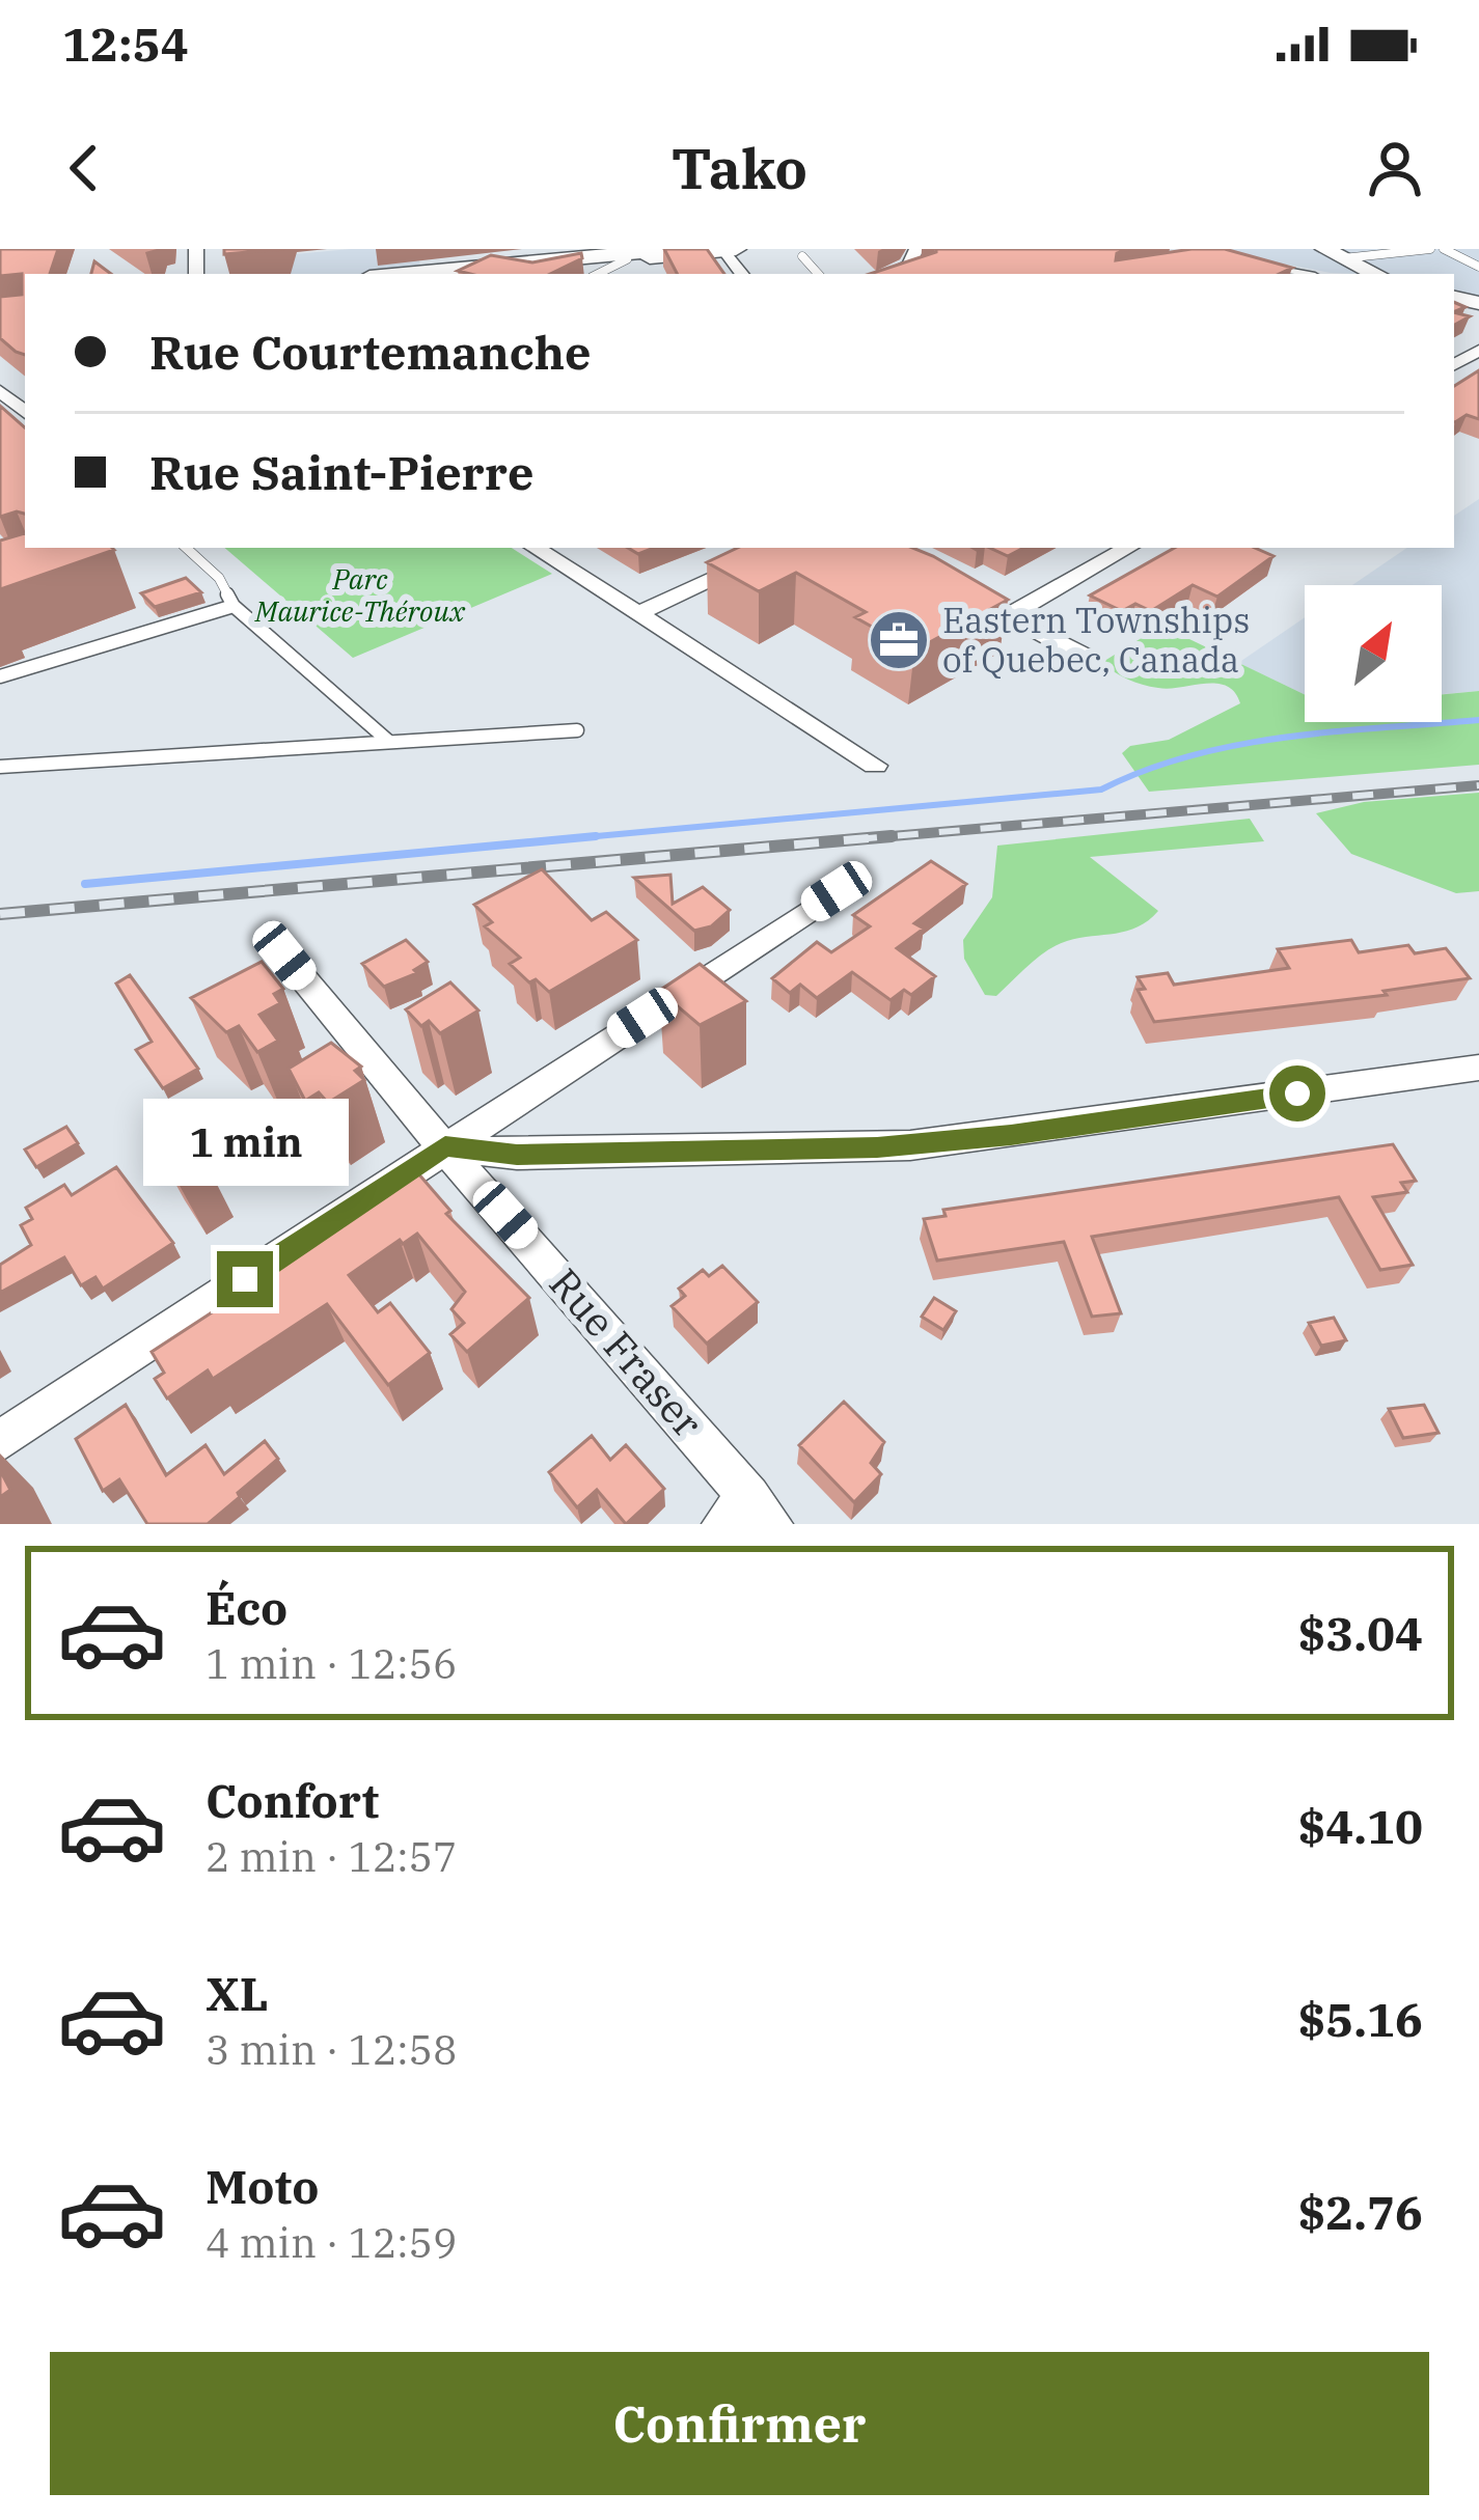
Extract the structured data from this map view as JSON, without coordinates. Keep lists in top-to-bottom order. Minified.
{"streets":{"street":["Rue Fraser"]},"parks":["Parc Maurice-Théroux"],"places":{"office":["Eastern Townships of Quebec, Canada"]},"north":"top right","page":{"status":"12:54","header":"Tako","banner":["Rue Courtemanche","Rue Saint-Pierre"],"bubble":"1 min","list":[{"name":"Éco","note":"1 min · 12:56","value":"$3.04"},{"name":"Confort","note":"2 min · 12:57","value":"$4.10"},{"name":"XL","note":"3 min · 12:58","value":"$5.16"},{"name":"Moto","note":"4 min · 12:59","value":"$2.76"}],"buttons":"Confirmer"}}
